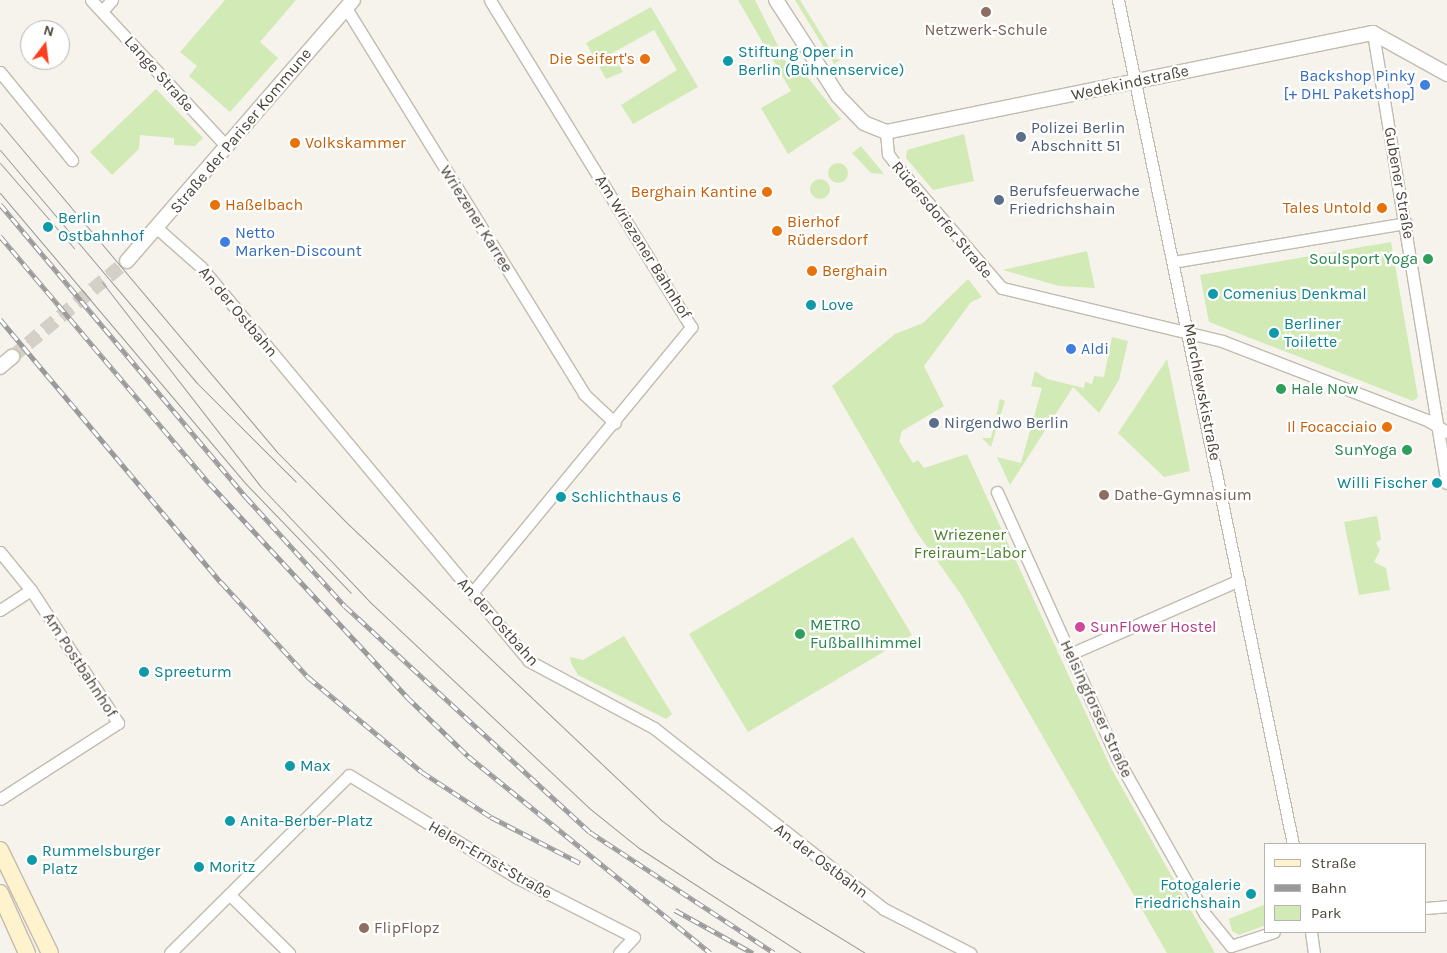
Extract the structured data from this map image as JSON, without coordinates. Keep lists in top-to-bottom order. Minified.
{"streets":{"street":["Lange Straße","Wedekindstraße","Straße der Pariser Kommune","Gubener Straße","Wriezener Karree","Rüdersdorfer Straße","Am Wriezener Bahnhof","An der Ostbahn","Marchlewskistraße","Am Postbahnhof","Helsingforser Straße","Helen-Ernst-Straße"]},"crossings":[["Lange Straße","Straße der Pariser Kommune"],["Wedekindstraße","Gubener Straße"],["Wedekindstraße","Rüdersdorfer Straße"],["Wedekindstraße","Marchlewskistraße"],["Straße der Pariser Kommune","Wriezener Karree"],["Straße der Pariser Kommune","An der Ostbahn"],["Gubener Straße","Rüdersdorfer Straße"],["Wriezener Karree","Am Wriezener Bahnhof"],["Rüdersdorfer Straße","Marchlewskistraße"],["Am Wriezener Bahnhof","An der Ostbahn"]],"parks":["Wriezener Freiraum-Labor"],"places":["Netzwerk-Schule","Die Seifert's","Stiftung Oper in Berlin (Bühnenservice)","Backshop Pinky [+ DHL Paketshop]","Polizei Berlin Abschnitt 51","Volkskammer","Berghain Kantine","Berufsfeuerwache Friedrichshain","Haßelbach","Tales Untold","Berlin Ostbahnhof","Bierhof Rüdersdorf","Netto Marken-Discount","Soulsport Yoga","Berghain","Comenius Denkmal","Love","Berliner Toilette","Aldi","Hale Now","Nirgendwo Berlin","Il Focacciaio","SunYoga","Willi Fischer","Dathe-Gymnasium","Schlichthaus 6","SunFlower Hostel","METRO Fußballhimmel","Spreeturm","Max","Anita-Berber-Platz","Rummelsburger Platz","Moritz","Fotogalerie Friedrichshain","FlipFlopz"],"legend":["Straße","Bahn","Park"],"north":"top"}
